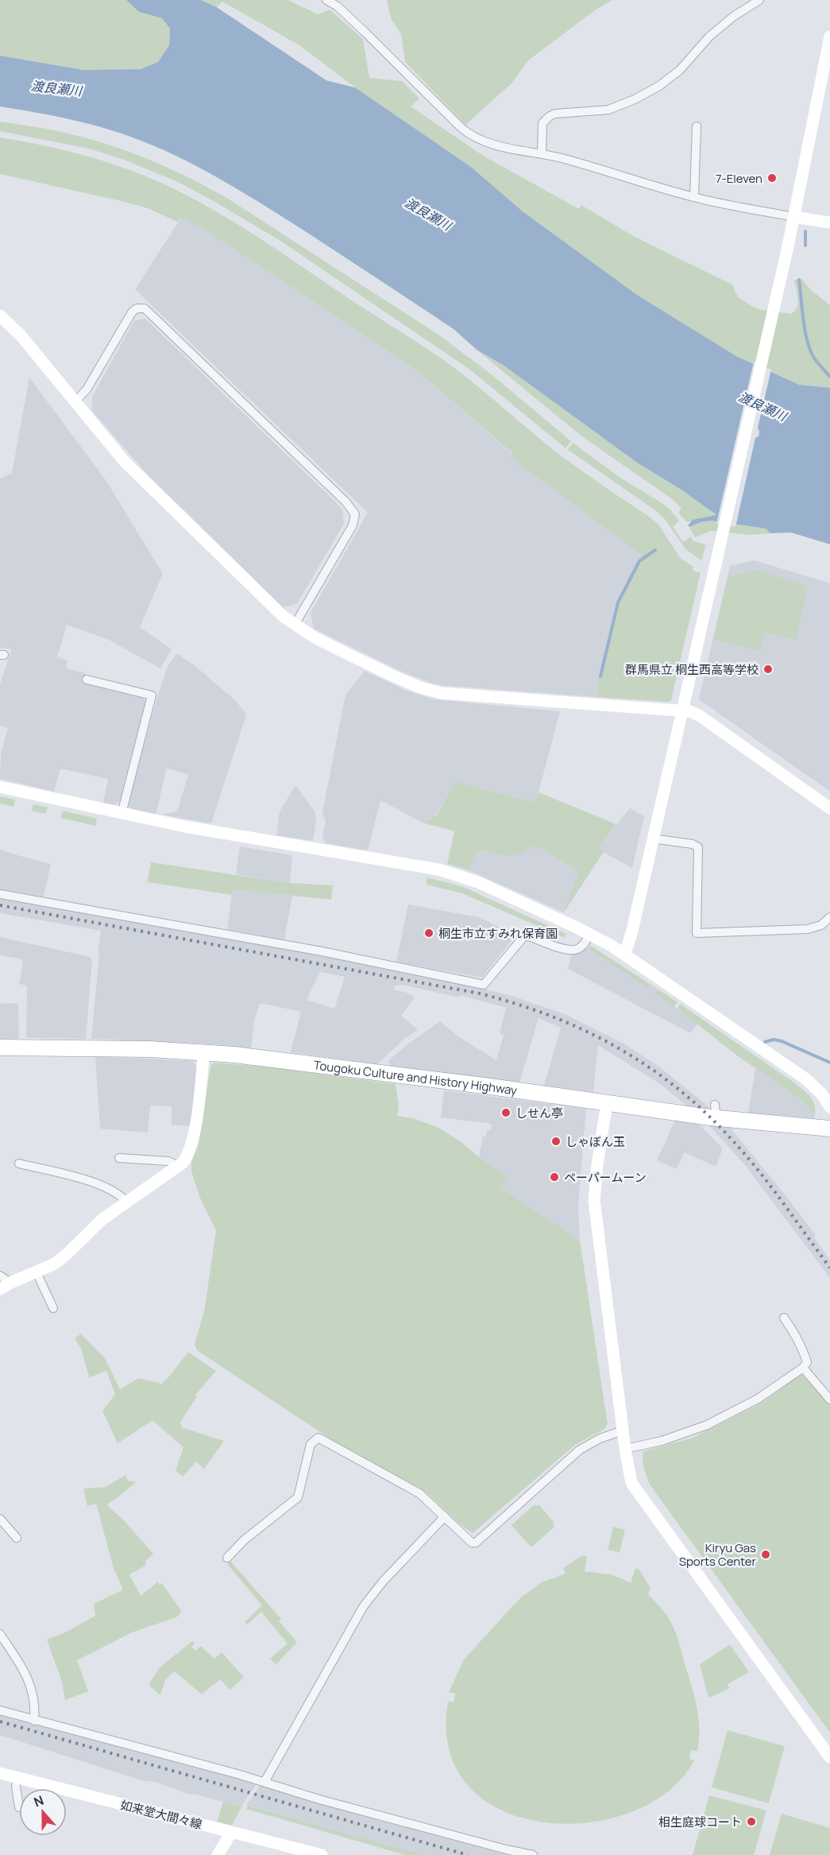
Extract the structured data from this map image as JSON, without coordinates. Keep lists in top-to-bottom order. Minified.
{"streets":{"highway":["Tougoku Culture and History Highway"],"street":["如来堂大間々線"]},"water":["渡良瀬川"],"places":["7-Eleven","群馬県立 桐生西高等学校","桐生市立すみれ保育園","しせん亭","しゃぼん玉","ペーパームーン","Kiryu Gas Sports Center","相生庭球コート"],"north":"top"}
